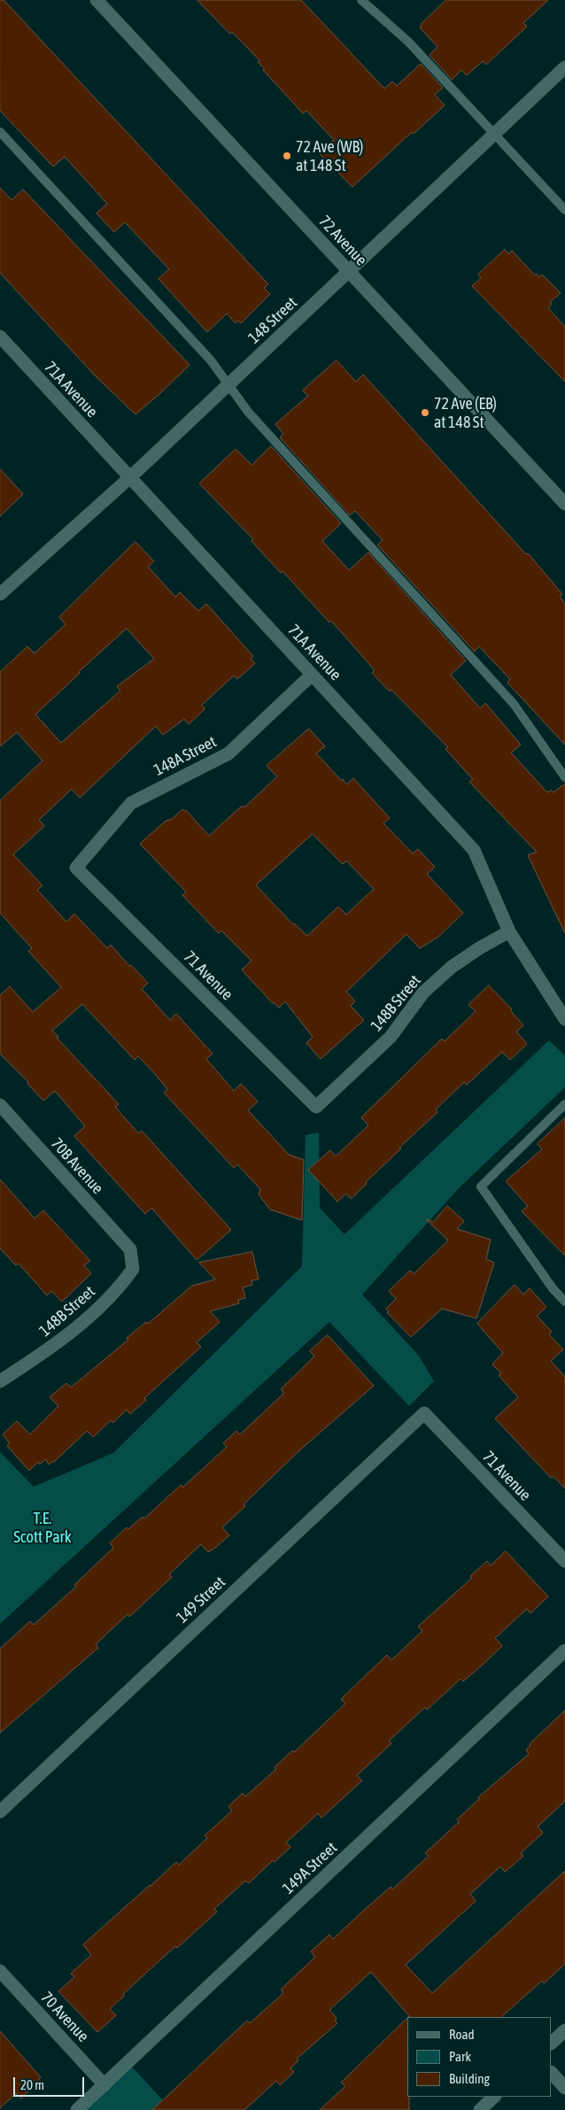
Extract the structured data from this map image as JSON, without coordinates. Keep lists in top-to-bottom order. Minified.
{"streets":{"street":["72 Avenue","148 Street","71A Avenue","148A Street","71 Avenue","148B Street","70B Avenue","149 Street","149A Street","70 Avenue"]},"crossings":[["72 Avenue","148 Street"],["148 Street","71A Avenue"],["71A Avenue","148A Street"],["71A Avenue","148B Street"],["148A Street","71 Avenue"],["71 Avenue","148B Street"],["71 Avenue","149 Street"],["148B Street","70B Avenue"],["149A Street","70 Avenue"]],"parks":["T.E. Scott Park"],"places":["72 Ave (WB) at 148 St","72 Ave (EB) at 148 St"],"legend":["Road","Park","Building"],"scale_bar":"20 m"}
